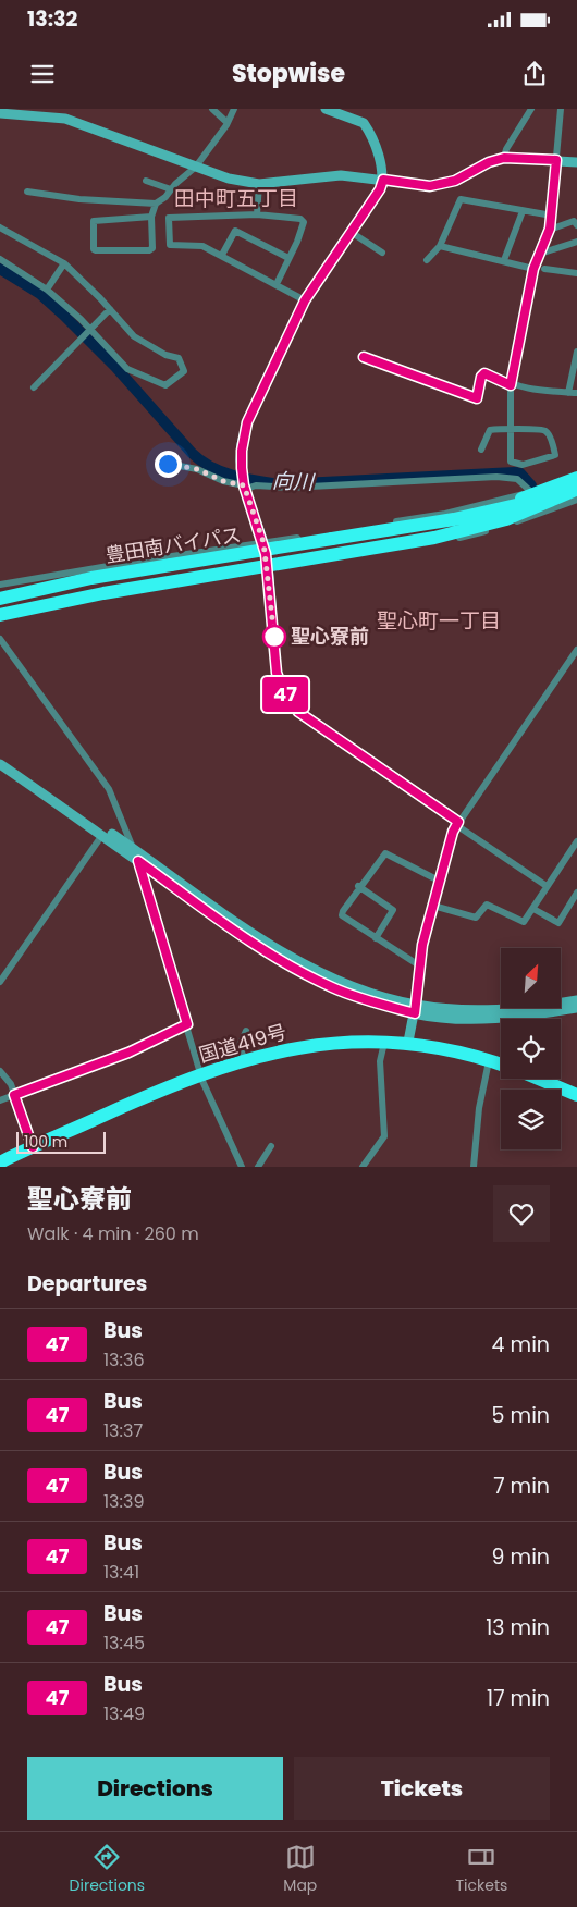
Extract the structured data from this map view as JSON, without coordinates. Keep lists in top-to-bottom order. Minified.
{"streets":{"highway":["豊田南バイパス","国道419号"]},"districts":["田中町五丁目","聖心町一丁目"],"water":["向川"],"places":["聖心寮前"],"lines":["bus line 47"],"scale_bar":"100 m","north":"top right","page":{"status":"13:32","header":"Stopwise","on_map":"47","scale":"100 m","heading":[["聖心寮前","Walk · 4 min · 260 m"],"Departures"],"list":[{"mark":"47","name":"Bus","note":"13:36","value":"4 min"},{"mark":"47","name":"Bus","note":"13:37","value":"5 min"},{"mark":"47","name":"Bus","note":"13:39","value":"7 min"},{"mark":"47","name":"Bus","note":"13:41","value":"9 min"},{"mark":"47","name":"Bus","note":"13:45","value":"13 min"},{"mark":"47","name":"Bus","note":"13:49","value":"17 min"}],"buttons":["Directions","Tickets"],"tabs":["Directions","Map","Tickets"]}}
